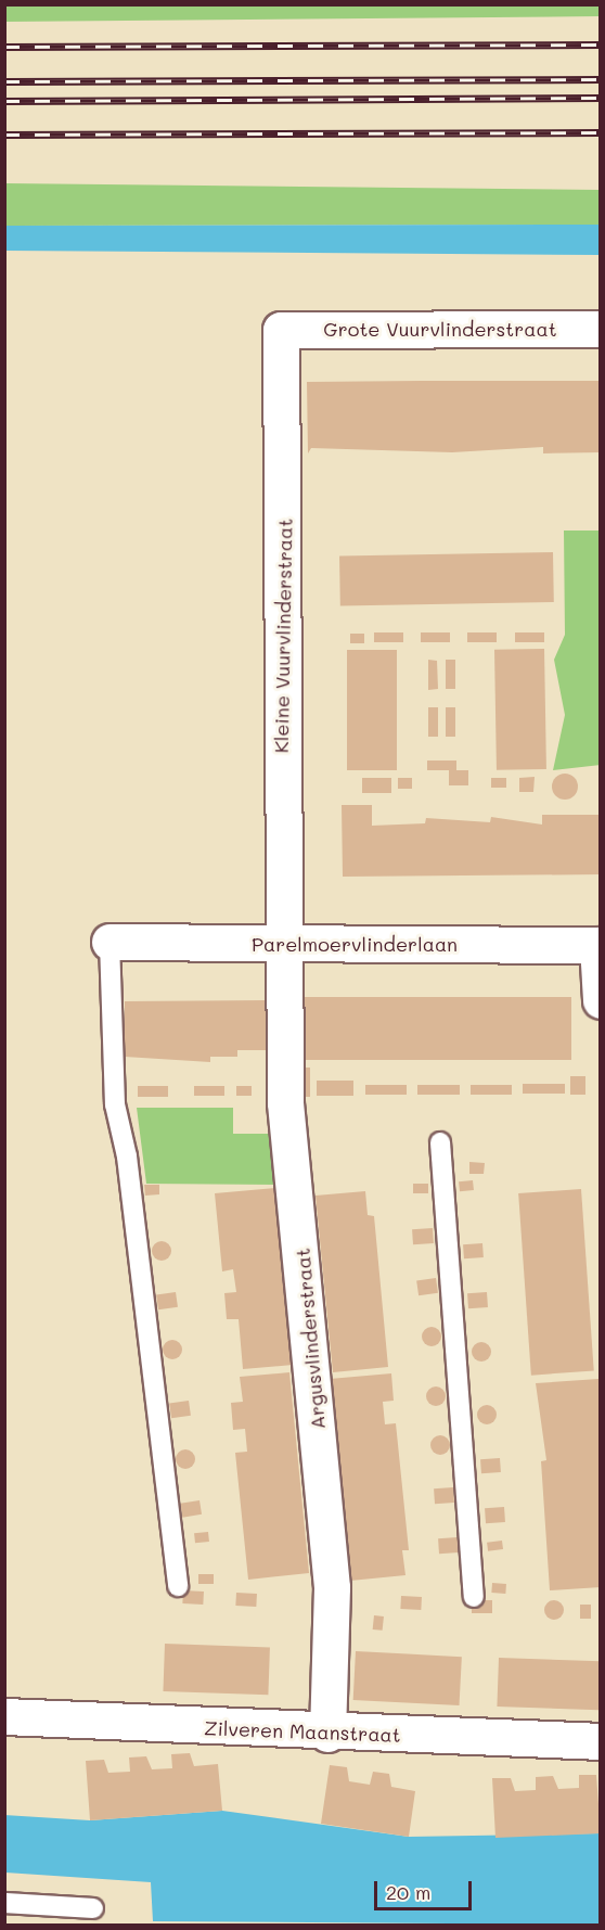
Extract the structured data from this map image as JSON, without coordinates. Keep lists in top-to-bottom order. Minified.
{"streets":{"street":["Grote Vuurvlinderstraat","Kleine Vuurvlinderstraat","Parelmoervlinderlaan","Argusvlinderstraat","Zilveren Maanstraat"]},"crossings":[["Grote Vuurvlinderstraat","Kleine Vuurvlinderstraat"],["Kleine Vuurvlinderstraat","Parelmoervlinderlaan"],["Kleine Vuurvlinderstraat","Argusvlinderstraat"],["Parelmoervlinderlaan","Argusvlinderstraat"],["Argusvlinderstraat","Zilveren Maanstraat"]],"scale_bar":"20 m"}
